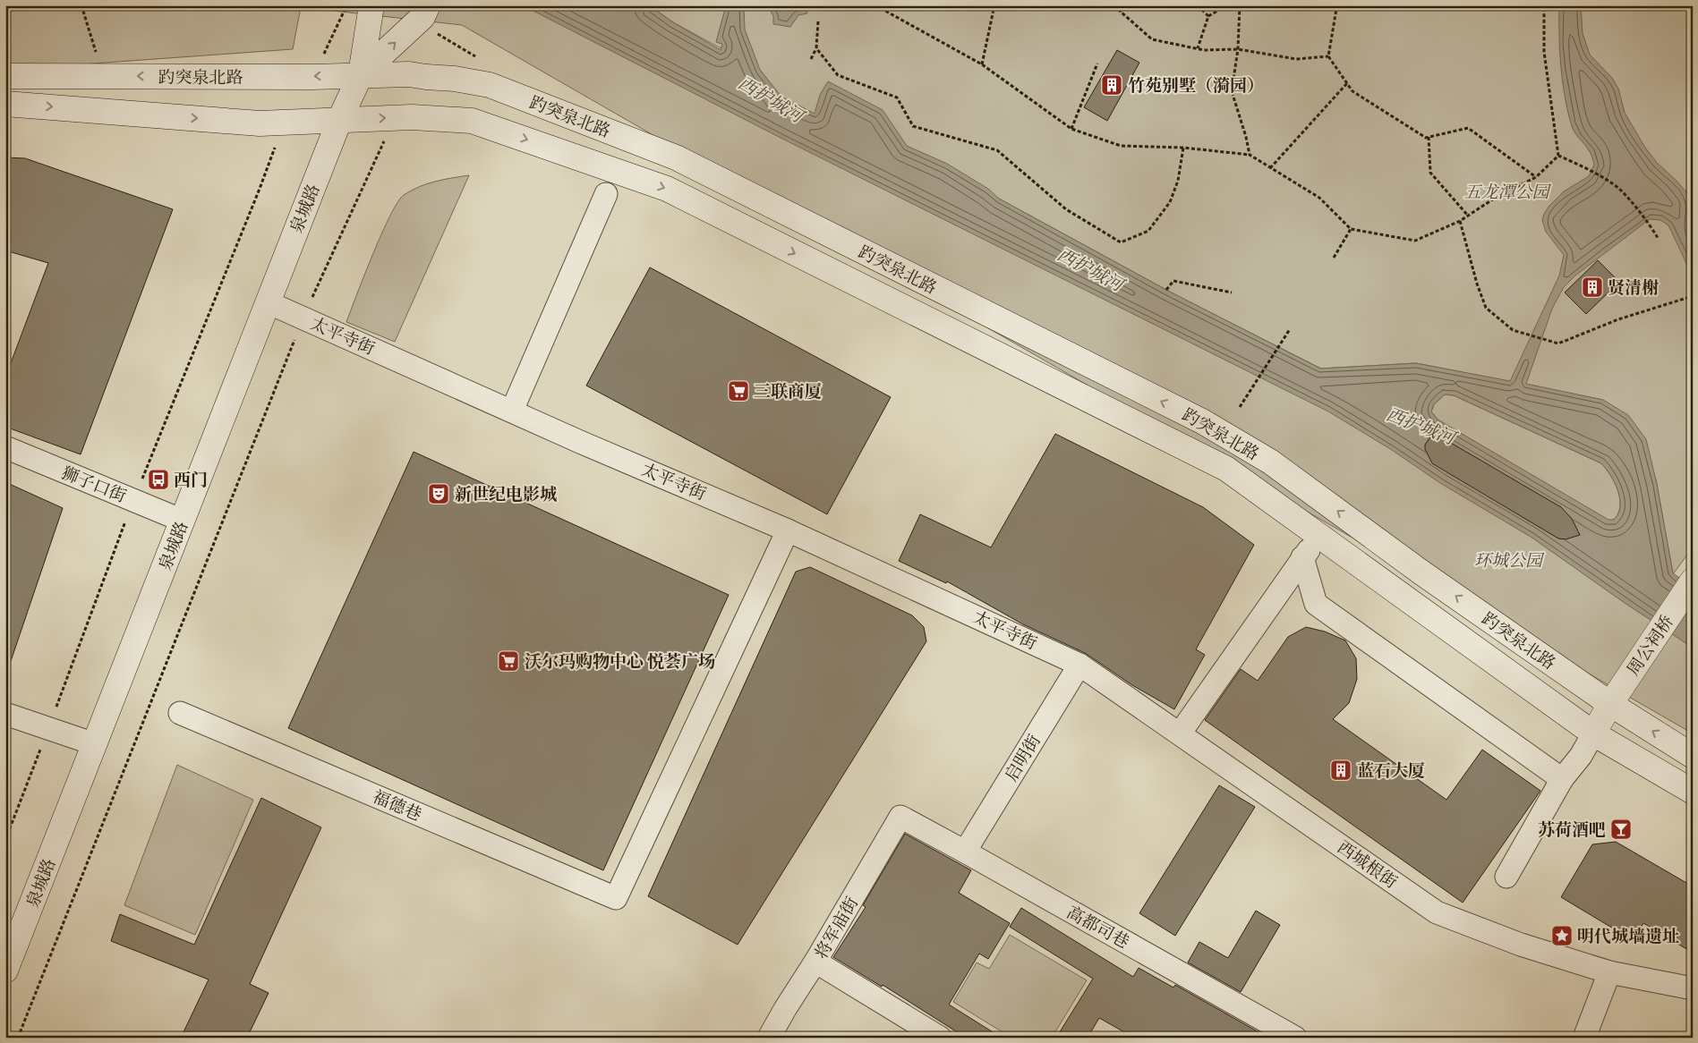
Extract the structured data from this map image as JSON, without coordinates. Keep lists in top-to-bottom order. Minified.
{"streets":{"main road":["趵突泉北路","泉城路","周公祠桥"],"street":["太平寺街","狮子口街","启明街","福德巷","西城根街","高都司巷","将军庙街"]},"crossings":[["趵突泉北路","泉城路"],["趵突泉北路","周公祠桥"],["泉城路","太平寺街"],["泉城路","狮子口街"],["太平寺街","启明街"],["太平寺街","福德巷"],["太平寺街","西城根街"],["启明街","西城根街"],["启明街","高都司巷"],["高都司巷","将军庙街"]],"water":["西护城河"],"parks":["五龙潭公园","环城公园"],"places":{"building":["竹苑别墅（漪园）","贤清榭","蓝石大厦"],"supermarket":["三联商厦","沃尔玛购物中心 悦荟广场"],"bus stop":["西门"],"theatre":["新世纪电影城"],"bar":["苏荷酒吧"],"place":["明代城墙遗址"]}}
